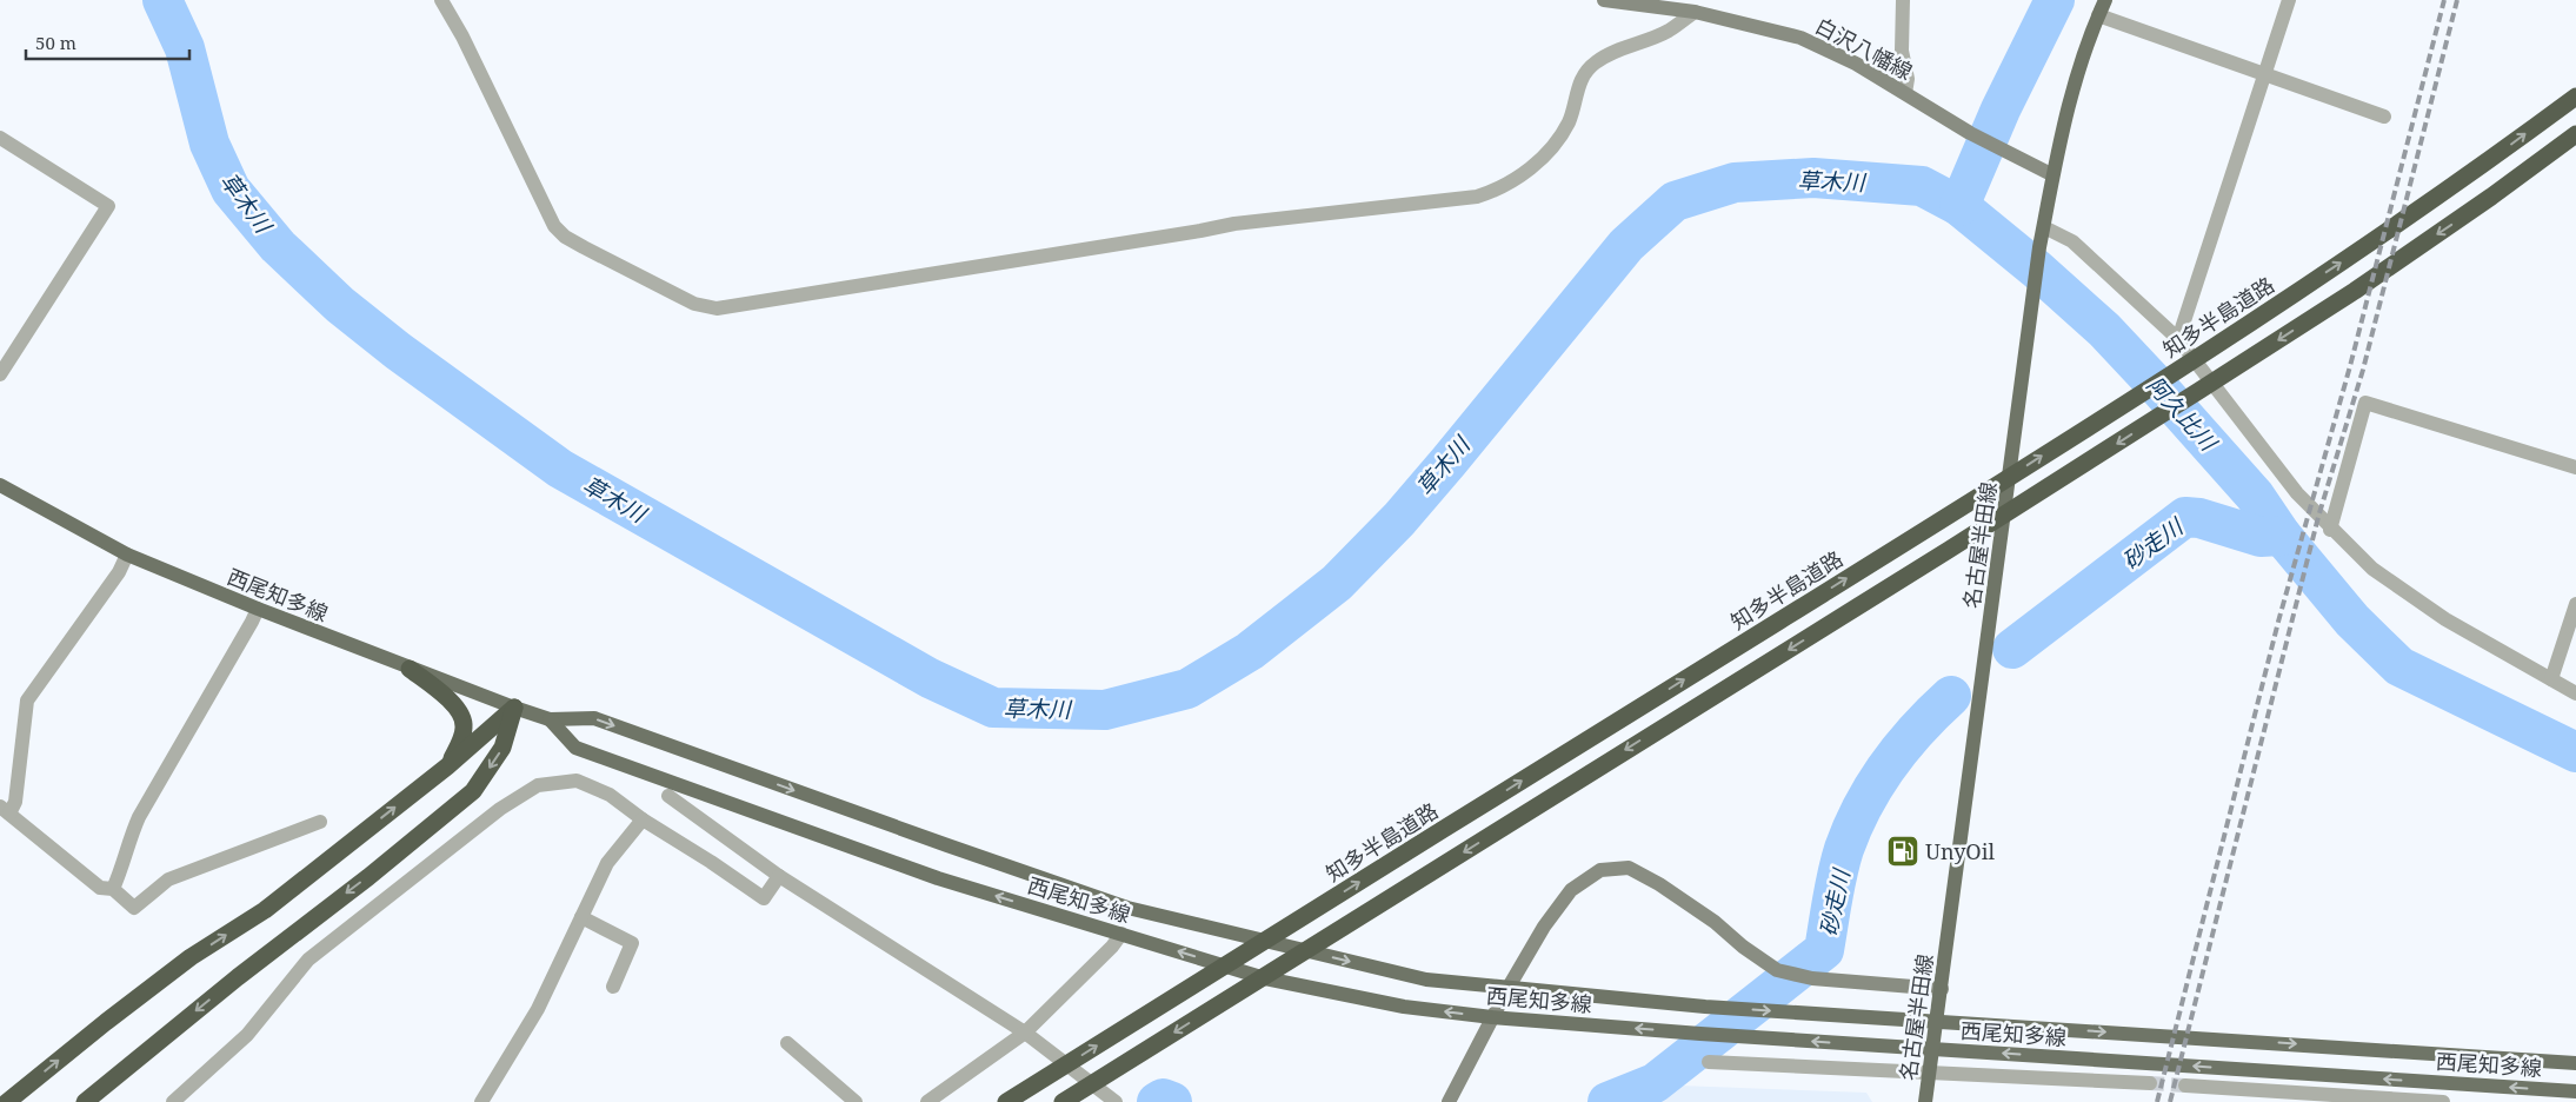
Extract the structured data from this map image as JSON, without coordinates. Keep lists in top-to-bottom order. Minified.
{"streets":{"highway":["知多半島道路"],"main road":["名古屋半田線","西尾知多線"],"street":["白沢八幡線"]},"crossings":[["白沢八幡線","名古屋半田線"]],"water":["草木川","阿久比川","砂走川"],"places":{"fuel station":["UnyOil"]},"scale_bar":"50 m"}
